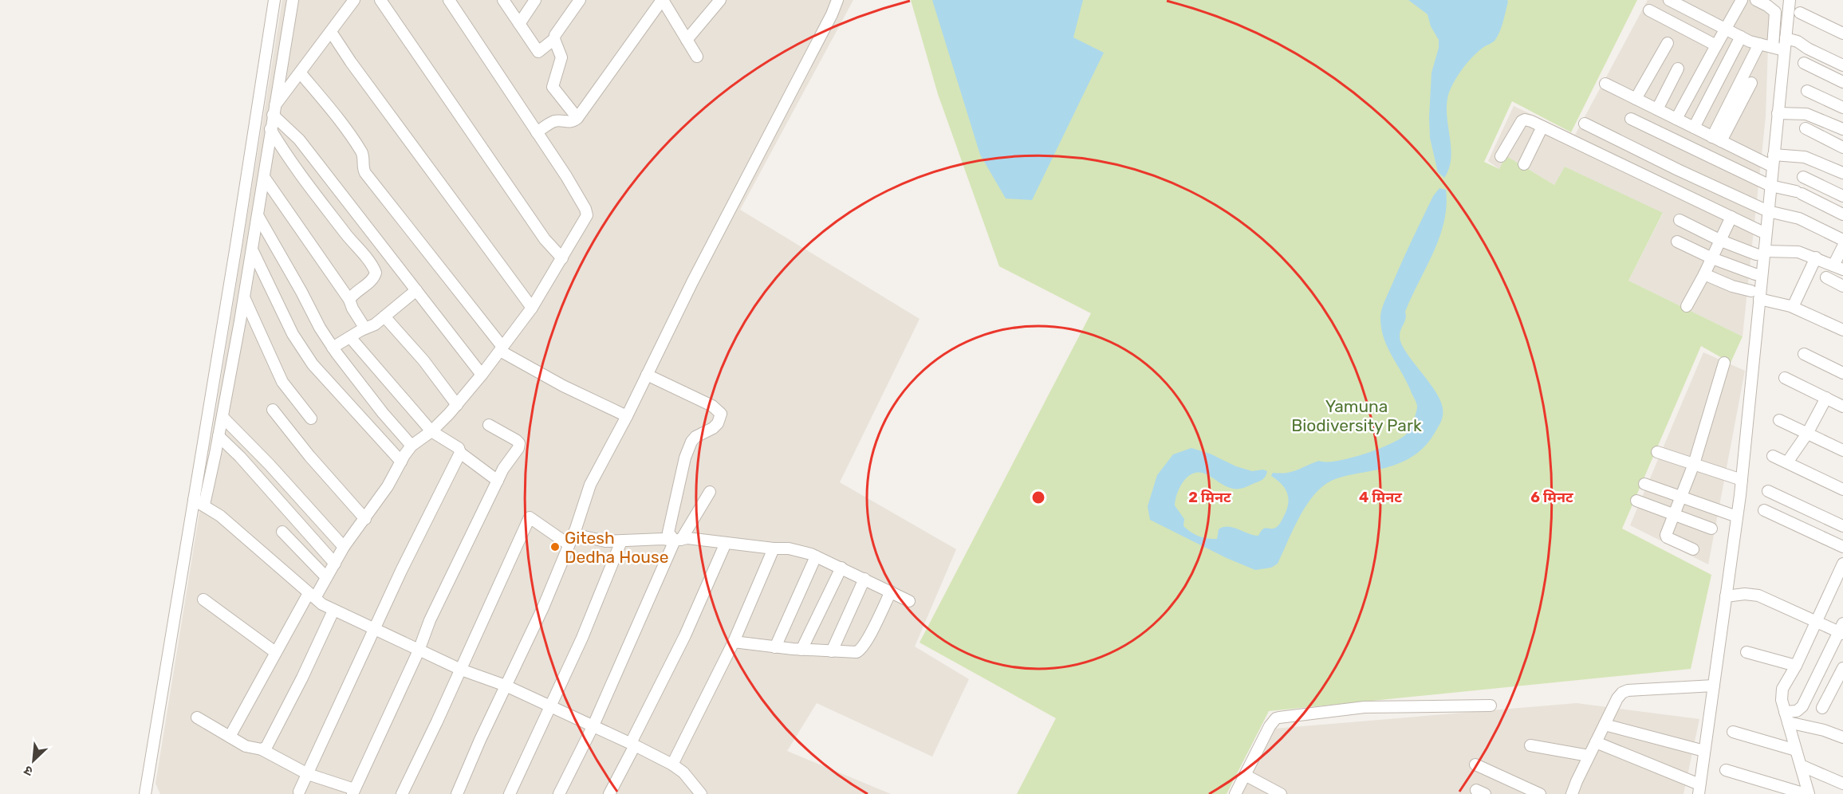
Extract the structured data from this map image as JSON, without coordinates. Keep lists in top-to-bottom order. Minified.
{"parks":["Yamuna Biodiversity Park"],"places":["Gitesh Dedha House"],"north":"bottom left","rings":["2 मिनट","4 मिनट","6 मिनट"]}
